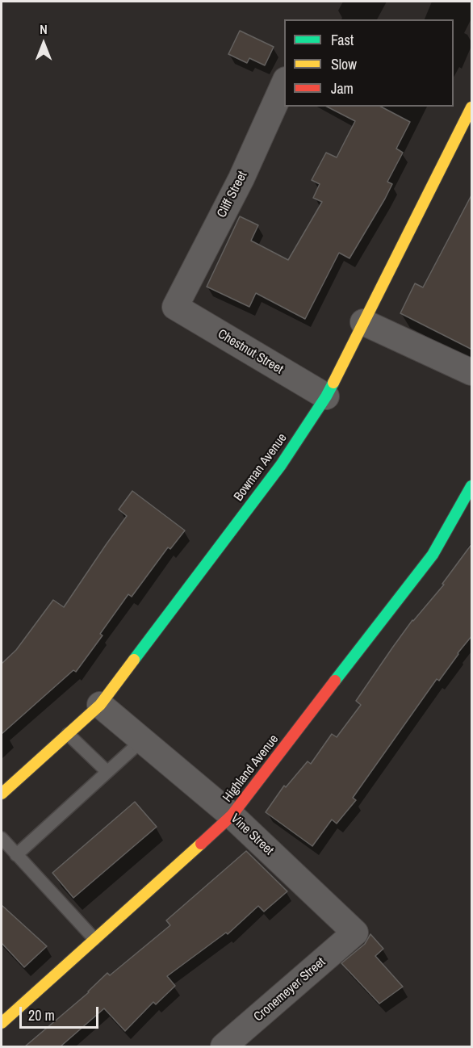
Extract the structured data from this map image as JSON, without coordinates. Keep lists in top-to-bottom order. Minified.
{"streets":{"main road":["Bowman Avenue","Highland Avenue"],"street":["Cliff Street","Chestnut Street","Vine Street","Cronemeyer Street"]},"crossings":[["Cliff Street","Chestnut Street"],["Chestnut Street","Bowman Avenue"],["Bowman Avenue","Vine Street"],["Highland Avenue","Vine Street"],["Vine Street","Cronemeyer Street"]],"legend":["Fast","Slow","Jam"],"scale_bar":"20 m","north":"top"}
